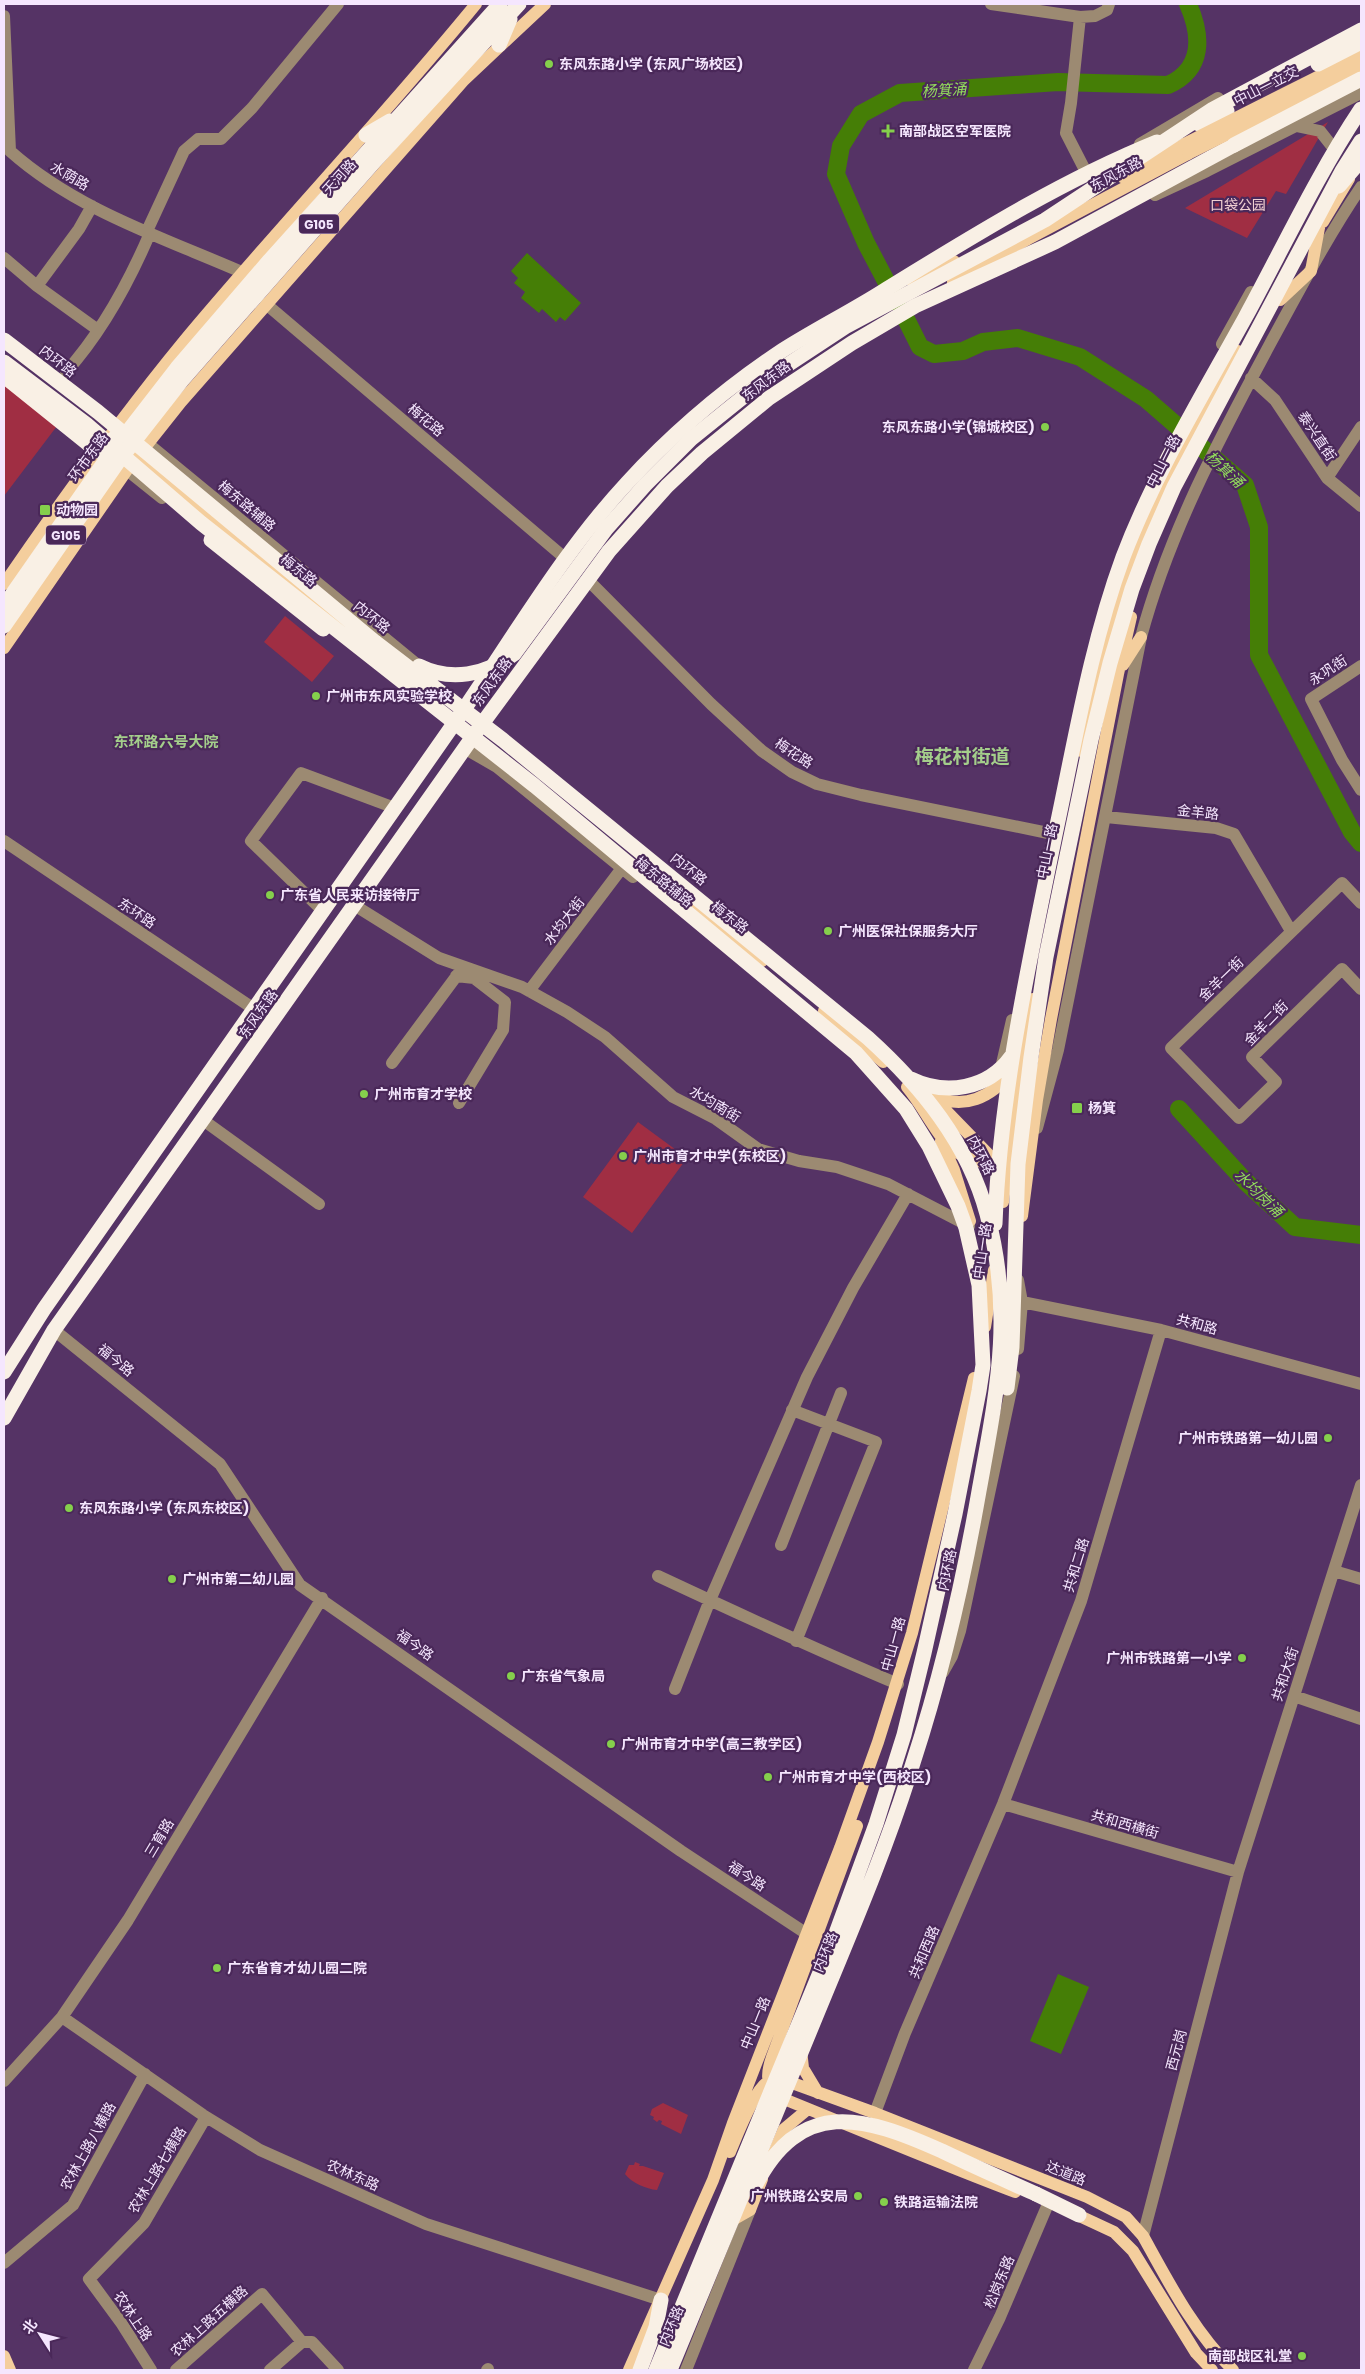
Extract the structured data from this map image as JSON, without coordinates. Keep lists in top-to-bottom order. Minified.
{"streets":{"highway":["东风东路","天河路","G105","内环路","环市东路"],"main road":["中山一立交","中山一路","梅东路","达道路"],"street":["水荫路","梅花路","泰兴直街","梅东路辅路","永巩街","金羊路","东环路","水均大街","金羊一街","金羊二街","水均南街","共和路","福今路","共和二路","共和大街","共和西横街","三育路","共和西路","西元岗","农林上路八横路","农林上路七横路","农林东路","松岗东路","农林上路","农林上路五横路"]},"crossings":[["中山一立交","东风东路"],["东风东路","梅花路"],["东风东路","梅东路辅路"],["东风东路","梅东路"],["东风东路","东环路"],["东风东路","水均南街"],["东风东路","福今路"],["天河路","环市东路"],["天河路","梅东路辅路"],["天河路","梅东路"],["环市东路","梅东路辅路"],["环市东路","梅东路"],["中山一路","梅东路"],["中山一路","福今路"],["中山一路","达道路"],["中山一路","农林东路"],["梅东路辅路","梅东路"],["梅东路辅路","水均大街"],["金羊路","金羊一街"],["水均大街","水均南街"],["金羊一街","金羊二街"],["共和路","共和二路"],["福今路","三育路"],["共和二路","共和西横街"],["共和二路","共和西路"],["共和大街","共和西横街"],["共和大街","西元岗"],["共和西横街","共和西路"],["共和西横街","西元岗"],["三育路","农林东路"],["共和西路","达道路"],["西元岗","达道路"],["农林上路八横路","农林东路"],["农林上路七横路","农林东路"],["农林上路七横路","农林上路"]],"districts":["东环路六号大院","梅花村街道"],"water":["杨箕涌","水均岗涌"],"parks":["口袋公园"],"places":{"other":["东风东路小学 (东风广场校区)","东风东路小学(锦城校区)","广州市东风实验学校","广东省人民来访接待厅","广州医保社保服务大厅","广州市育才学校","广州市育才中学(东校区)","广州市铁路第一幼儿园","东风东路小学 (东风东校区)","广州市第二幼儿园","广州市铁路第一小学","广东省气象局","广州市育才中学(高三教学区)","广州市育才中学(西校区)","广东省育才幼儿园二院","广州铁路公安局","铁路运输法院","南部战区礼堂"],"health":["南部战区空军医院"],"transit":["动物园","杨箕"]},"north":"top left"}
